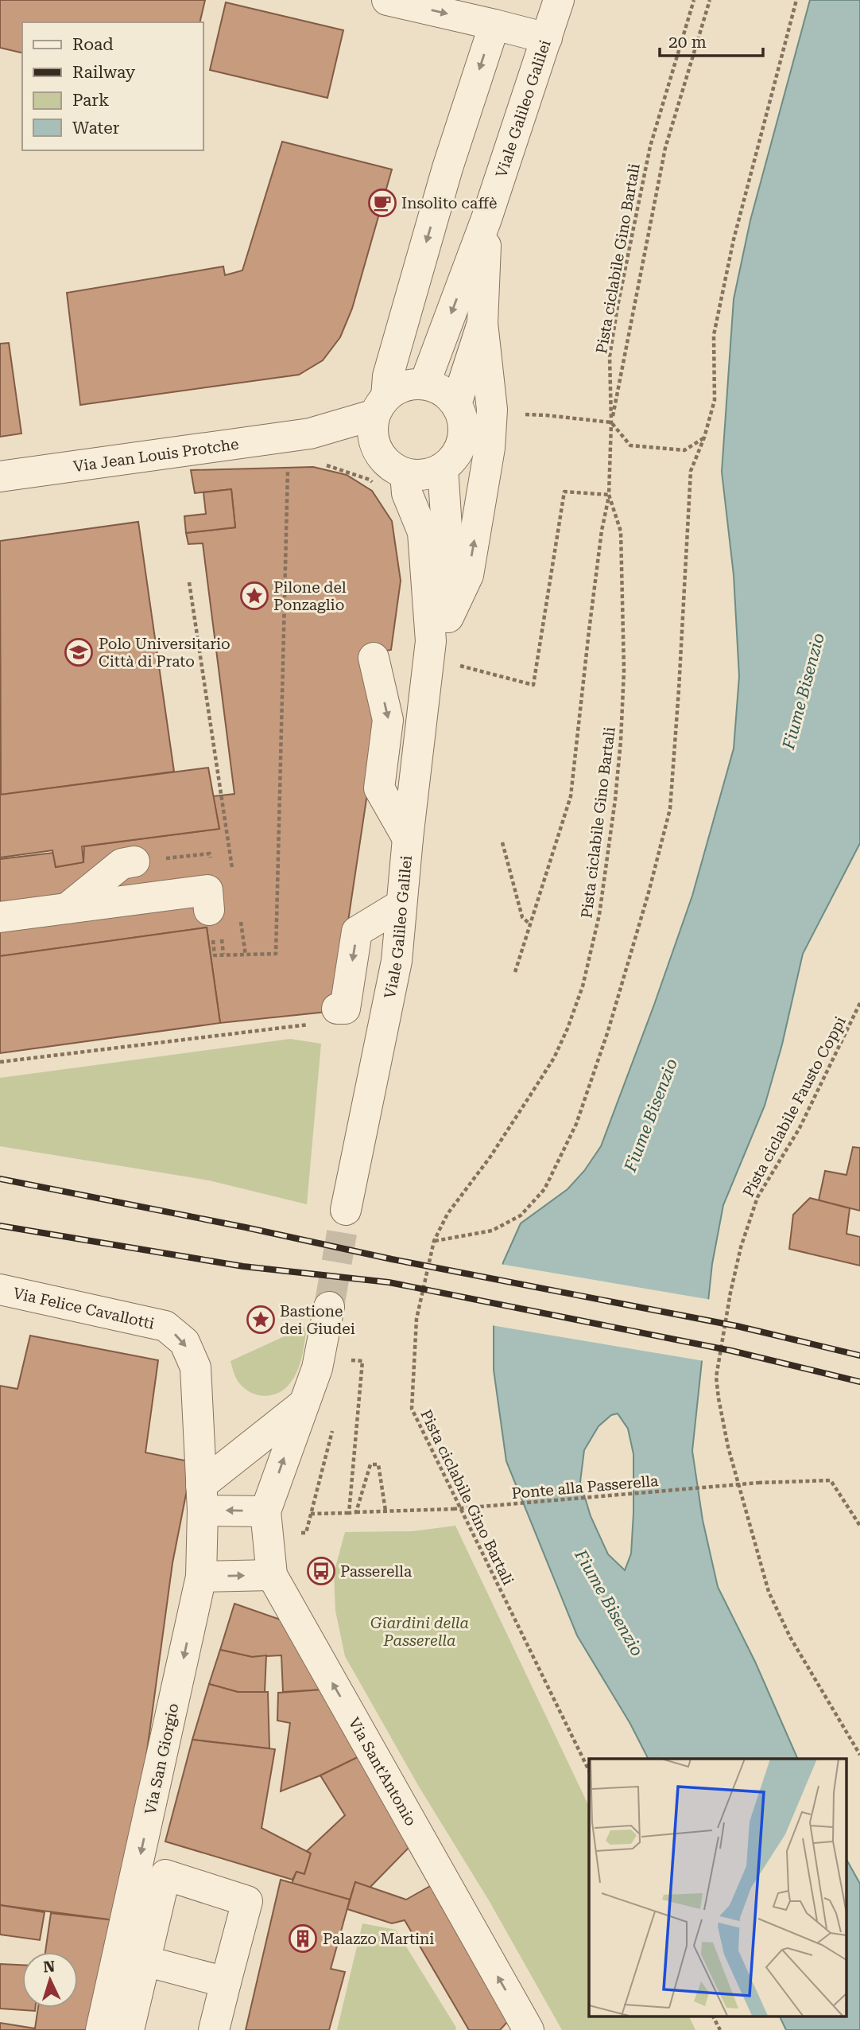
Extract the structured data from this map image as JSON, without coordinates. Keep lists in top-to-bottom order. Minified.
{"streets":{"street":["Viale Galileo Galilei","Via Jean Louis Protche","Via Felice Cavallotti","Via San Giorgio","Via Sant'Antonio"],"path":["Pista ciclabile Gino Bartali","Pista ciclabile Fausto Coppi","Ponte alla Passerella"]},"crossings":[["Via Felice Cavallotti","Via San Giorgio"]],"one_way":["Via Felice Cavallotti","Via San Giorgio","Via Sant'Antonio"],"water":["Fiume Bisenzio"],"parks":["Giardini della Passerella"],"places":{"cafe":["Insolito caffè"],"place":["Pilone del Ponzaglio","Bastione dei Giudei"],"school or university":["Polo Universitario Città di Prato"],"bus stop":["Passerella"],"building":["Palazzo Martini"]},"legend":["Road","Railway","Park","Water"],"scale_bar":"20 m","north":"top"}
